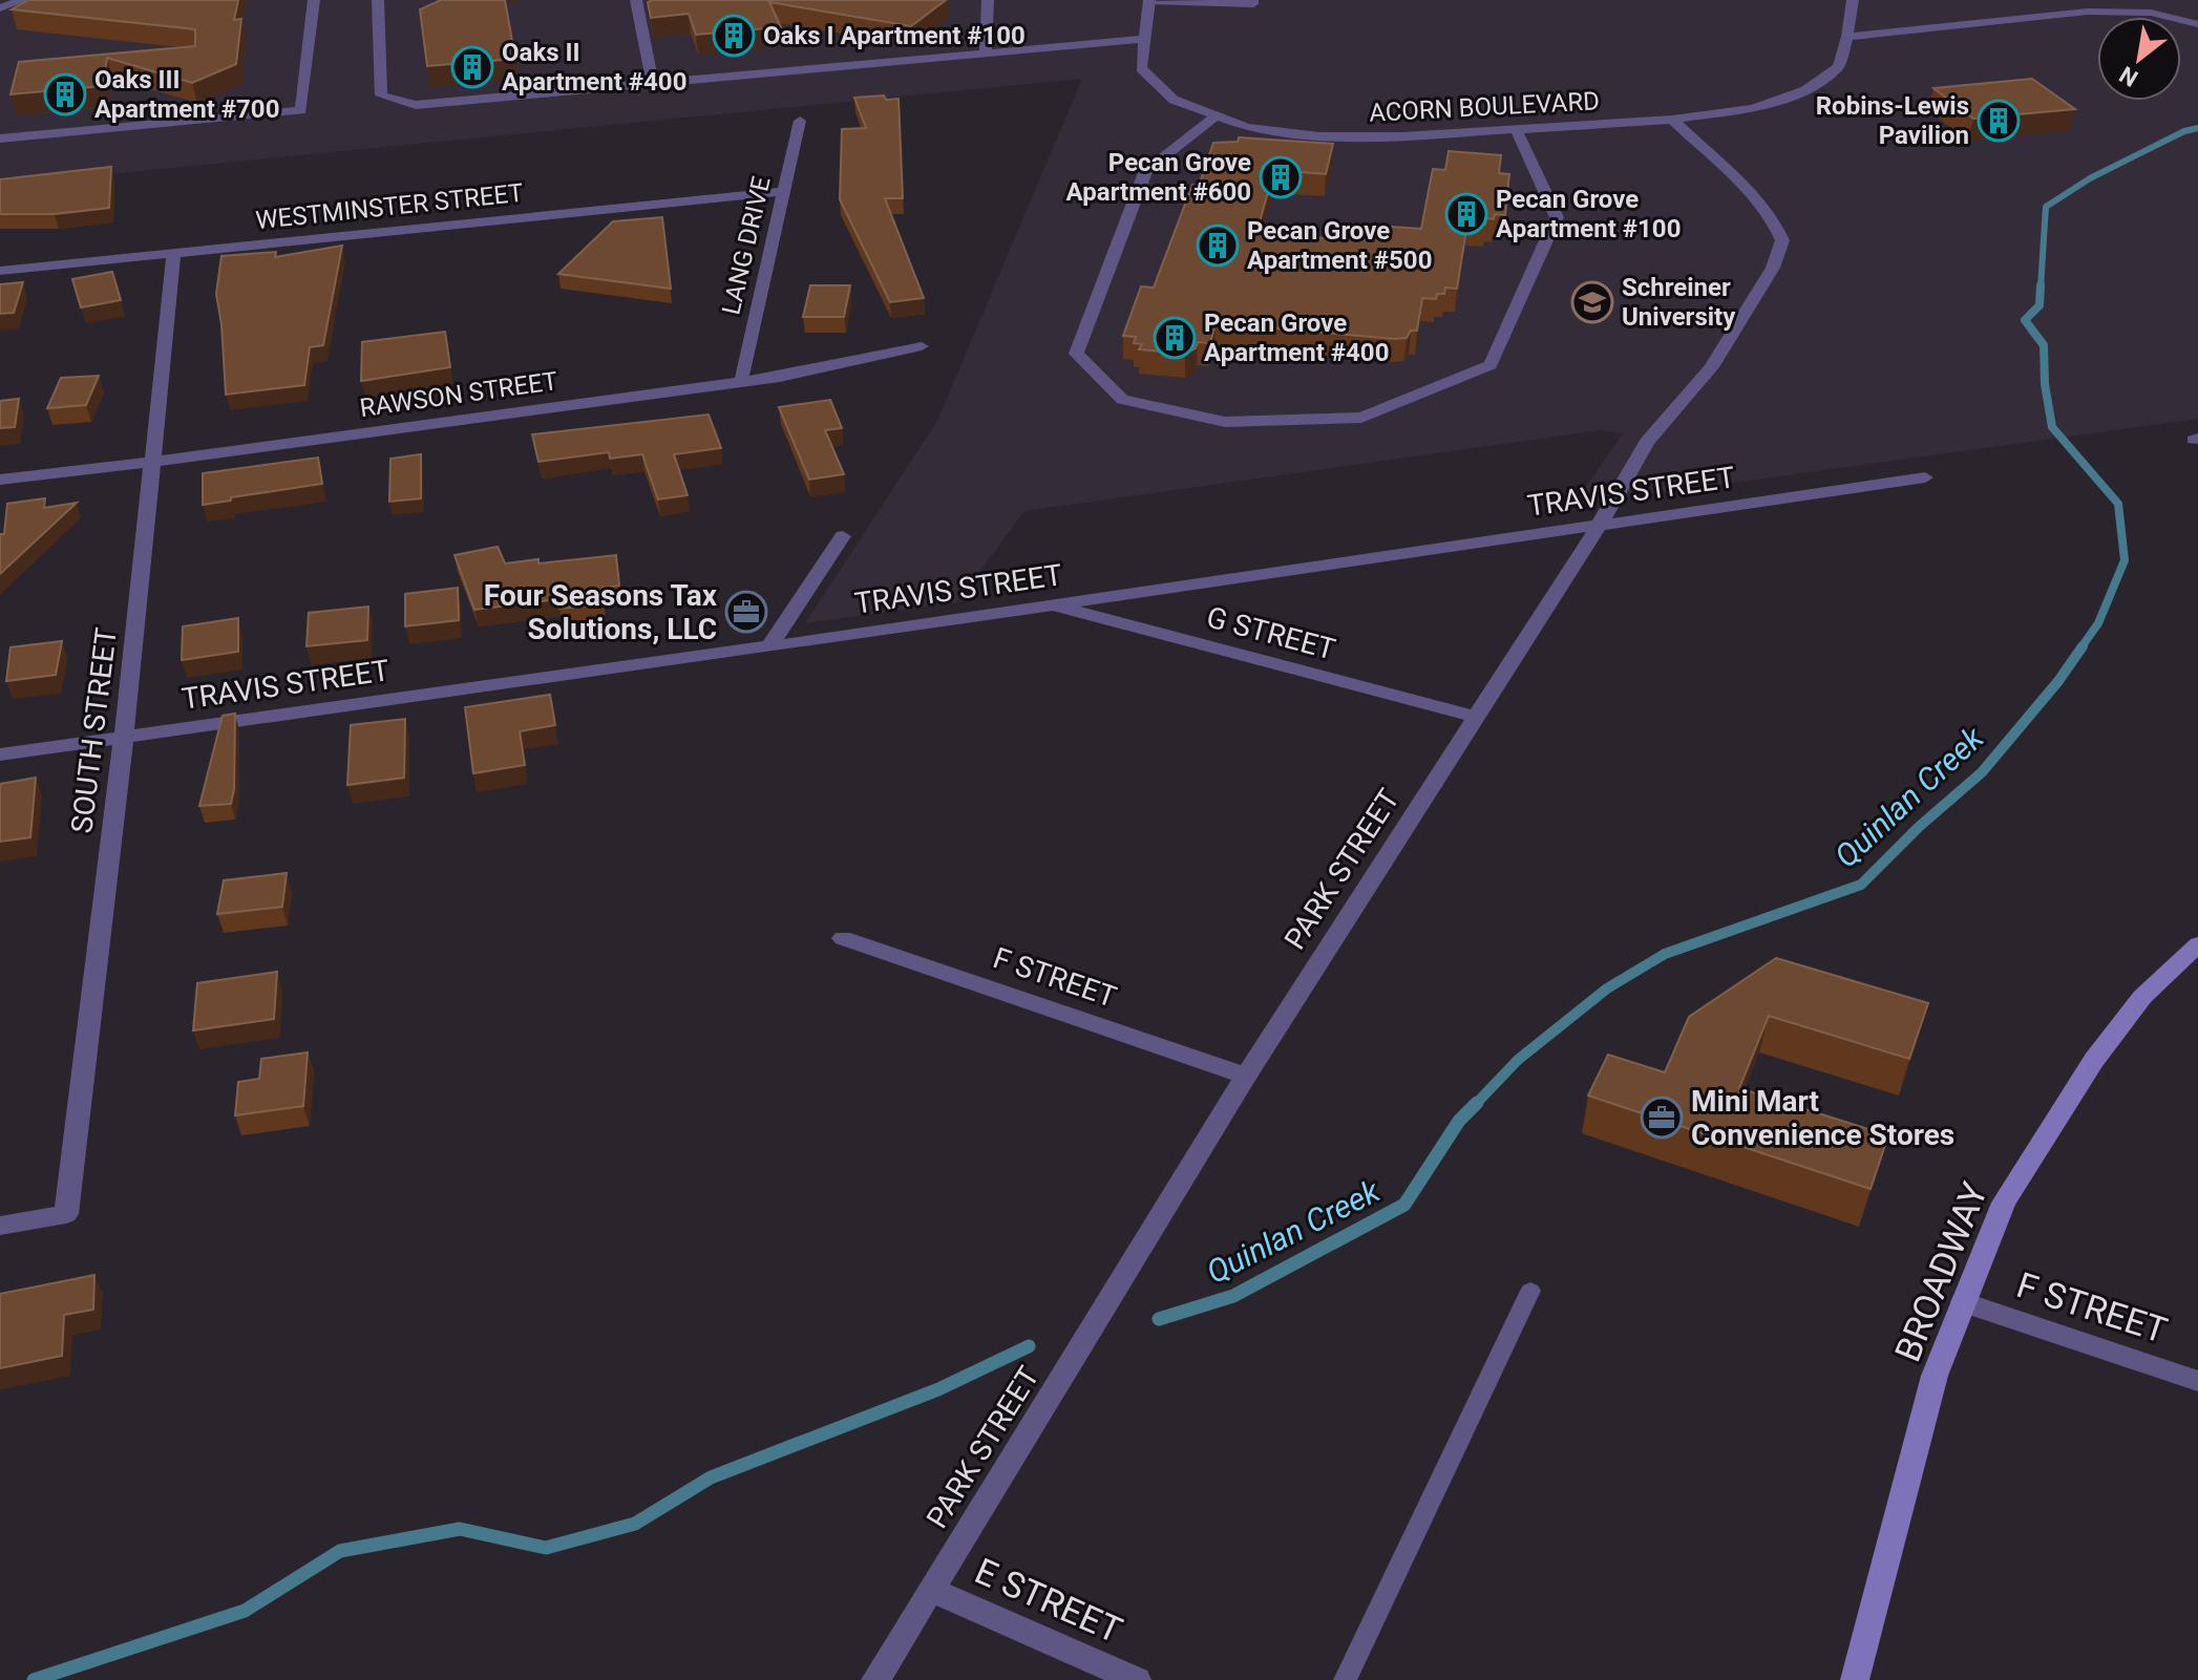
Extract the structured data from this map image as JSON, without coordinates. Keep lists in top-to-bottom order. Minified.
{"streets":{"main road":["BROADWAY"],"street":["ACORN BOULEVARD","WESTMINSTER STREET","LANG DRIVE","RAWSON STREET","TRAVIS STREET","G STREET","SOUTH STREET","PARK STREET","F STREET","E STREET"]},"crossings":[["ACORN BOULEVARD","PARK STREET"],["WESTMINSTER STREET","LANG DRIVE"],["WESTMINSTER STREET","SOUTH STREET"],["LANG DRIVE","RAWSON STREET"],["RAWSON STREET","SOUTH STREET"],["TRAVIS STREET","G STREET"],["TRAVIS STREET","SOUTH STREET"],["TRAVIS STREET","PARK STREET"],["G STREET","PARK STREET"],["PARK STREET","F STREET"],["PARK STREET","E STREET"],["F STREET","BROADWAY"]],"water":["Quinlan Creek"],"places":{"building":["Oaks I Apartment #100","Oaks II Apartment #400","Oaks III Apartment #700","Robins-Lewis Pavilion","Pecan Grove Apartment #600","Pecan Grove Apartment #100","Pecan Grove Apartment #500","Pecan Grove Apartment #400"],"school or university":["Schreiner University"],"office":["Four Seasons Tax Solutions, LLC","Mini Mart Convenience Stores"]},"north":"bottom left"}
